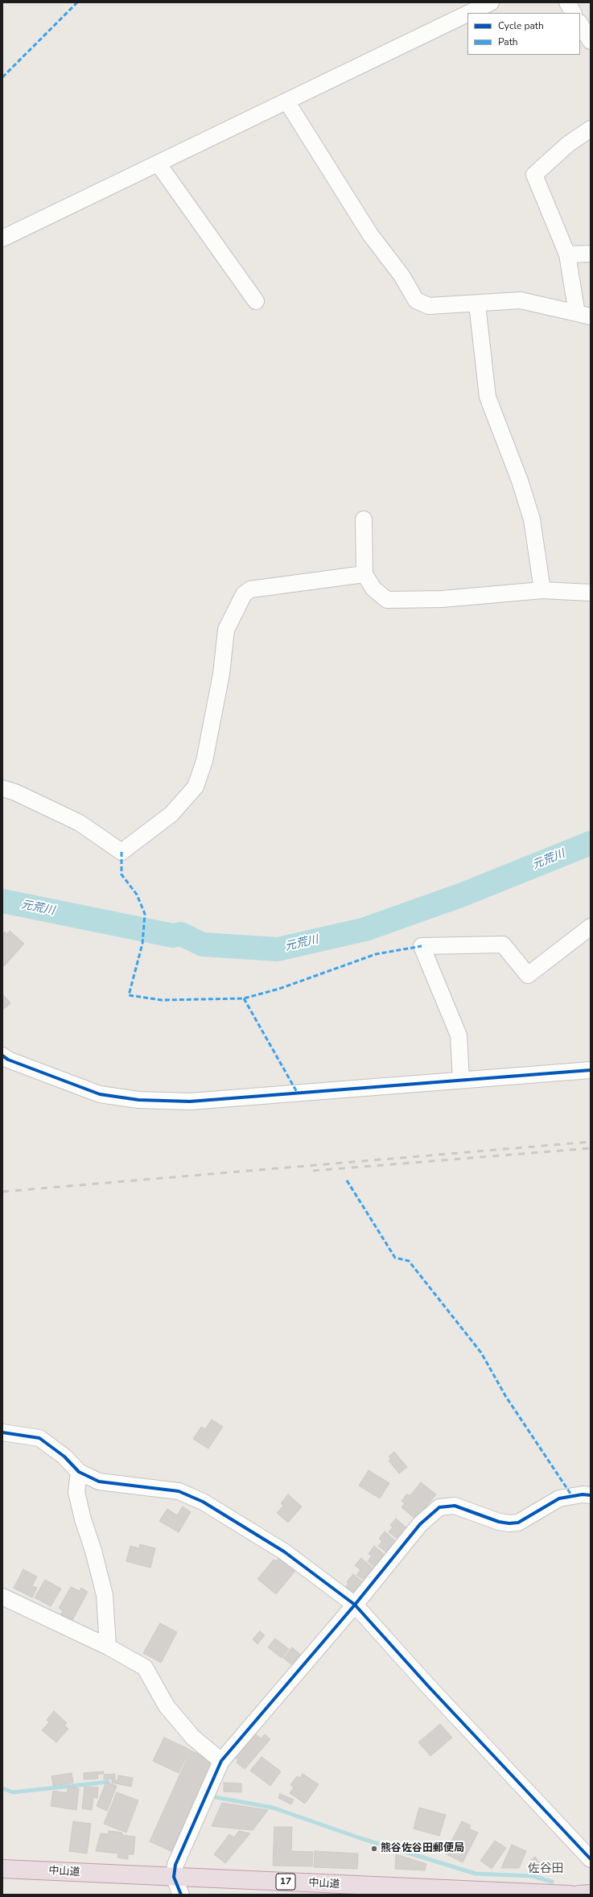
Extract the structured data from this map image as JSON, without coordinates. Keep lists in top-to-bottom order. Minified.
{"streets":{"highway":["中山道","17"]},"districts":["佐谷田"],"water":["元荒川"],"places":["熊谷佐谷田郵便局"],"legend":["Cycle path","Path"]}
